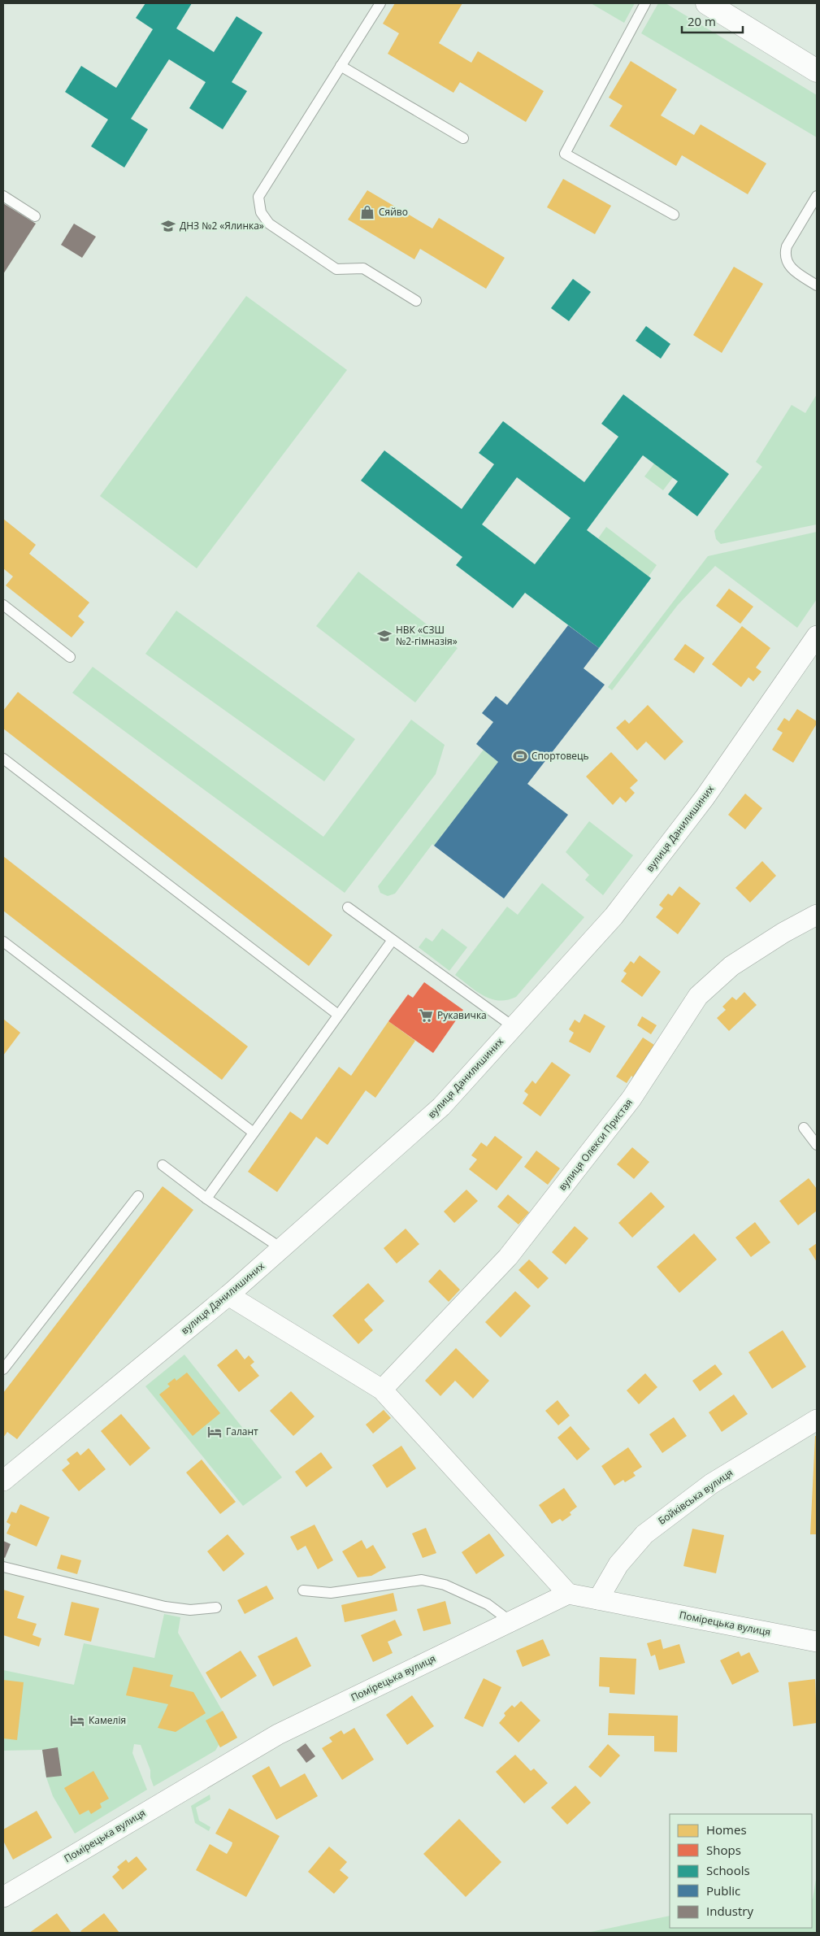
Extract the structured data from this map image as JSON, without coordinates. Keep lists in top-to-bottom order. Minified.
{"streets":{"street":["вулиця Данилишиних","вулиця Олекси Пристая","Бойківська вулиця","Помірецька вулиця"]},"crossings":[["Бойківська вулиця","Помірецька вулиця"]],"places":{"shop":["Сяйво"],"school or university":["ДНЗ №2 «Ялинка»","НВК «СЗШ №2-гімназія»"],"sports":["Спортовець"],"supermarket":["Рукавичка"],"hotel":["Галант","Камелія"]},"legend":["Homes","Shops","Schools","Public","Industry"],"scale_bar":"20 m"}
